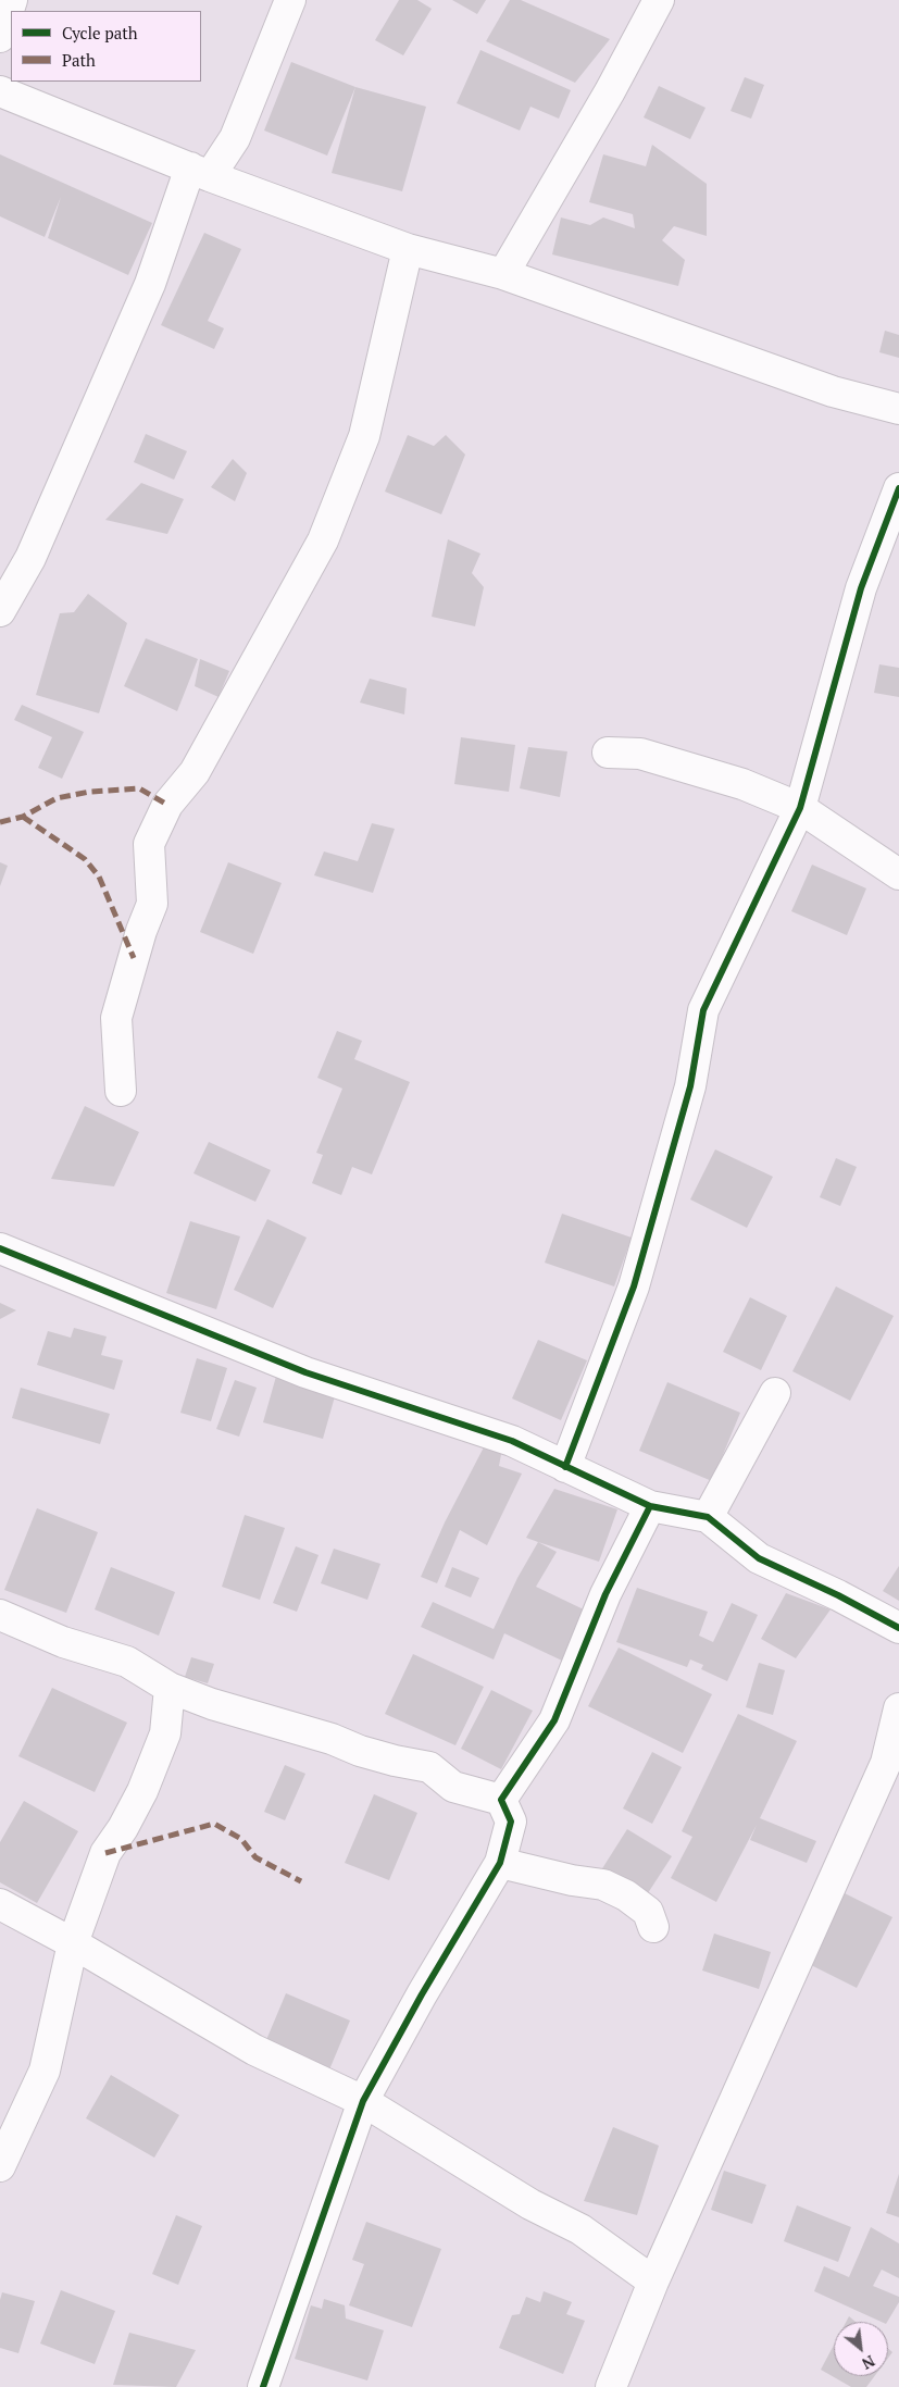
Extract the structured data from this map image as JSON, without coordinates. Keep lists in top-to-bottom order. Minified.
{"legend":["Cycle path","Path"],"north":"bottom right"}
